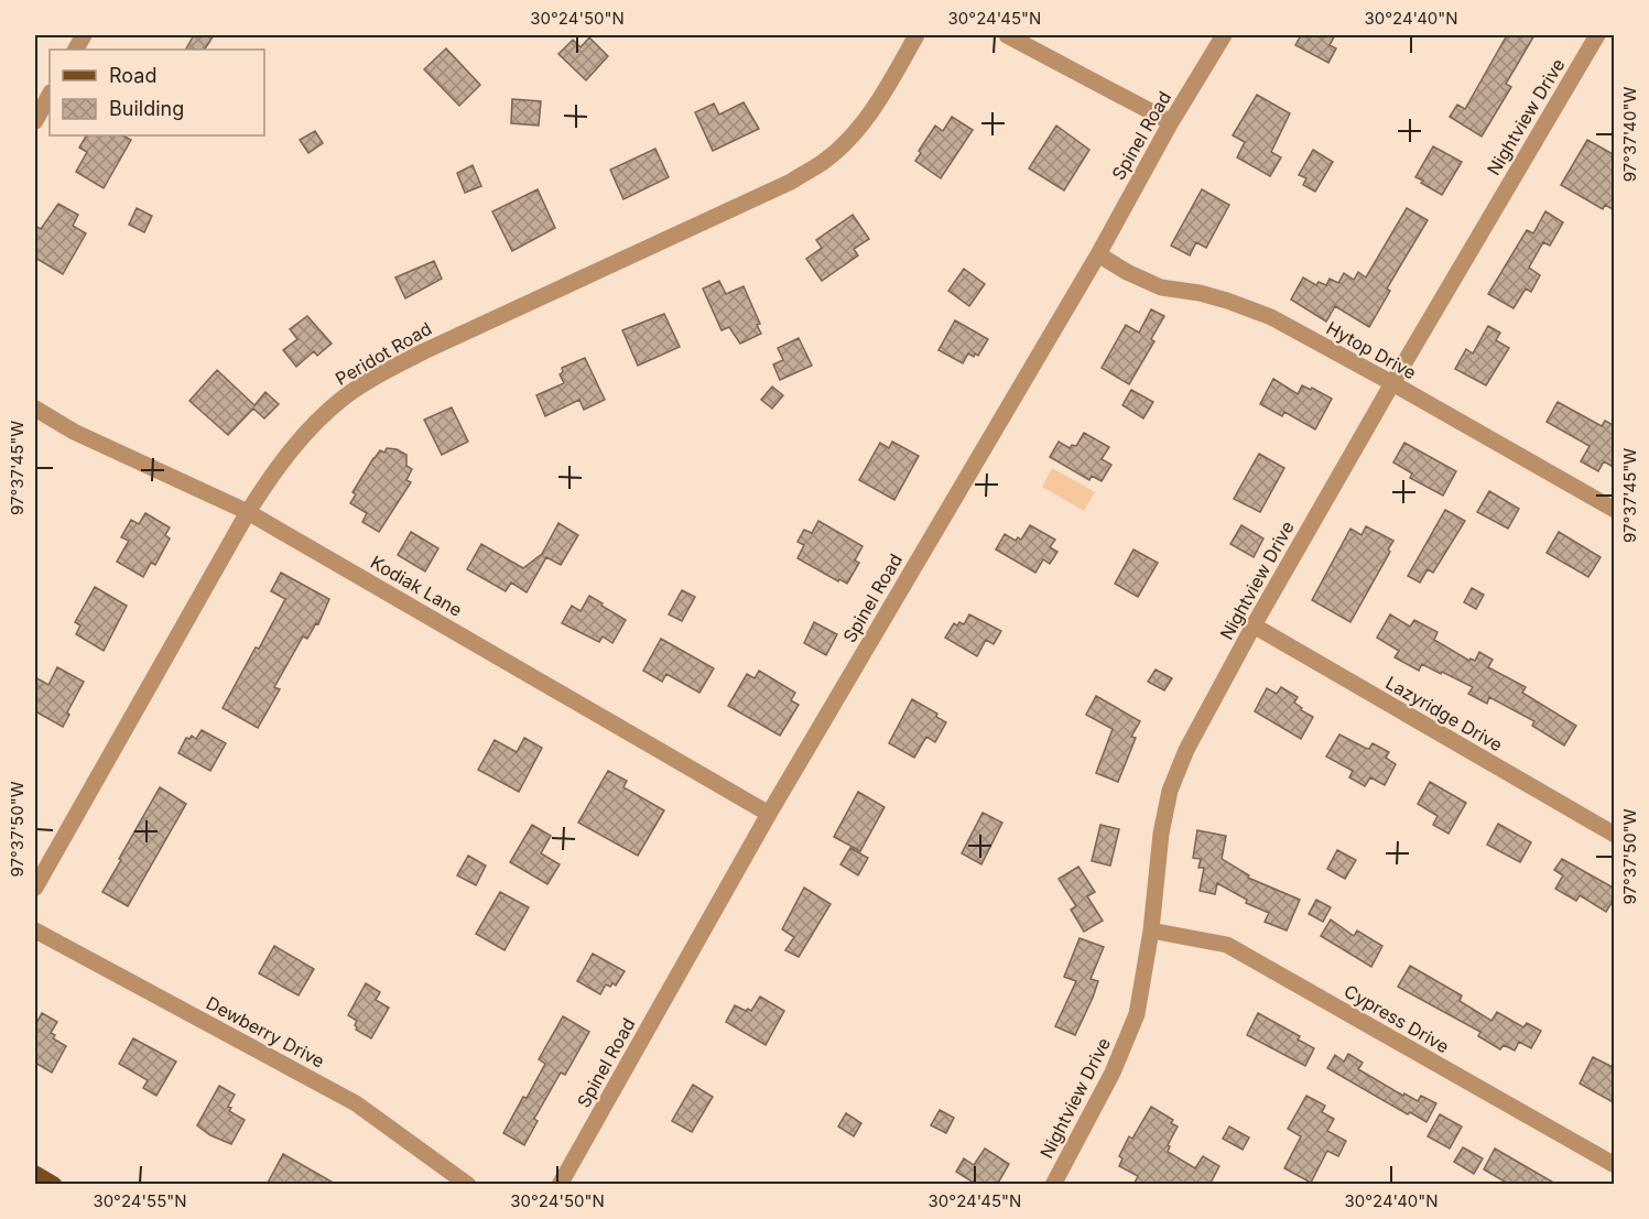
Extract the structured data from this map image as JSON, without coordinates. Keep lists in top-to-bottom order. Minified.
{"streets":{"street":["Nightview Drive","Spinel Road","Hytop Drive","Peridot Road","Kodiak Lane","Lazyridge Drive","Cypress Drive","Dewberry Drive"]},"crossings":[["Nightview Drive","Hytop Drive"],["Nightview Drive","Lazyridge Drive"],["Nightview Drive","Cypress Drive"],["Spinel Road","Hytop Drive"],["Spinel Road","Kodiak Lane"],["Peridot Road","Kodiak Lane"]],"legend":["Road","Building"],"coordinates":["30°24'50\"N","30°24'45\"N","30°24'40\"N","97°37'40\"W","97°37'45\"W","97°37'50\"W","30°24'55\"N"]}
